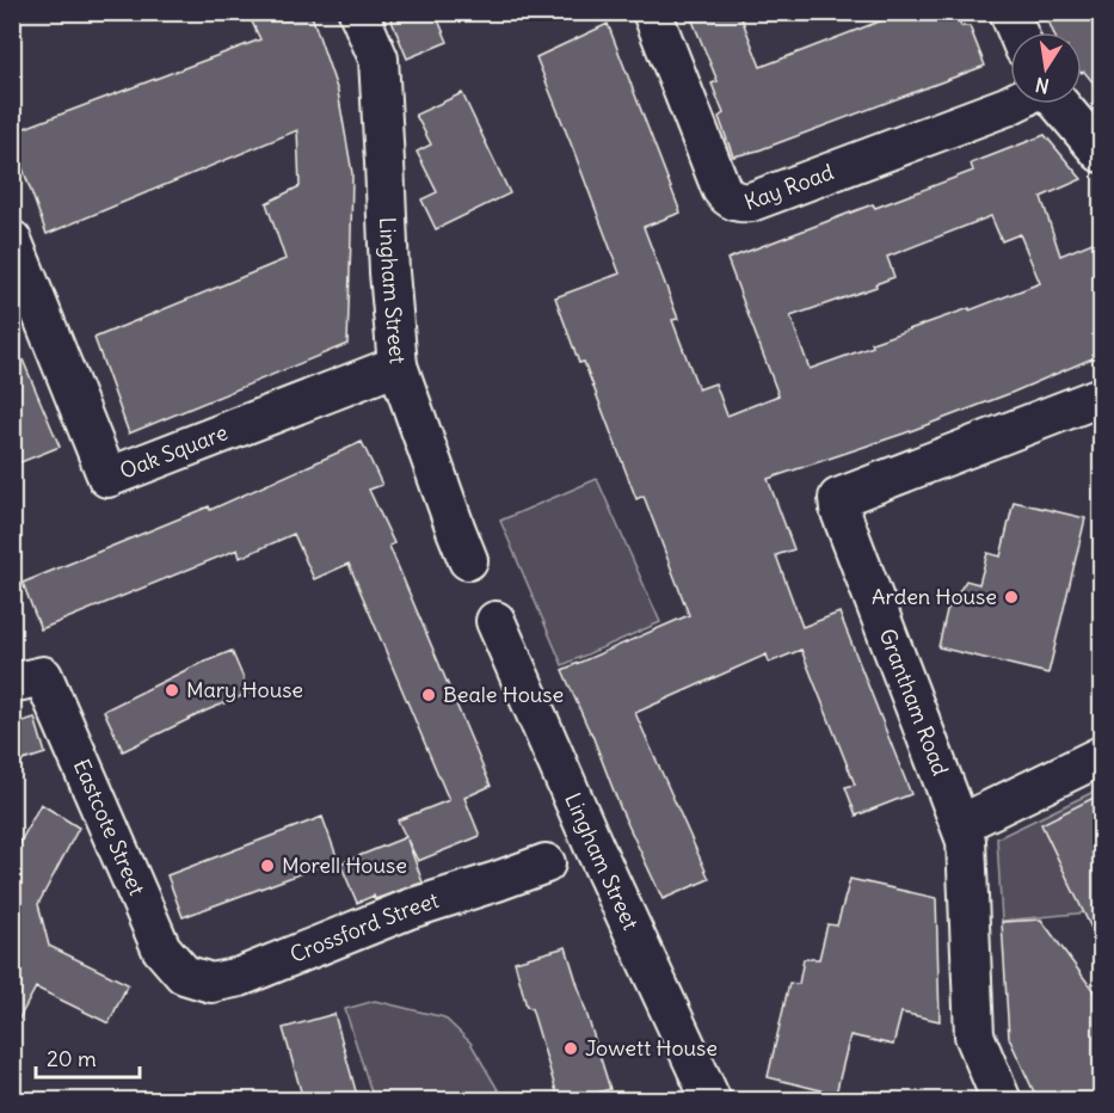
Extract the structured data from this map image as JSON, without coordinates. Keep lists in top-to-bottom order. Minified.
{"streets":{"street":["Kay Road","Lingham Street","Oak Square","Grantham Road","Eastcote Street","Crossford Street"]},"crossings":[["Lingham Street","Oak Square"],["Lingham Street","Crossford Street"],["Eastcote Street","Crossford Street"]],"places":["Arden House","Mary House","Beale House","Morell House","Jowett House"],"scale_bar":"20 m","north":"bottom"}
